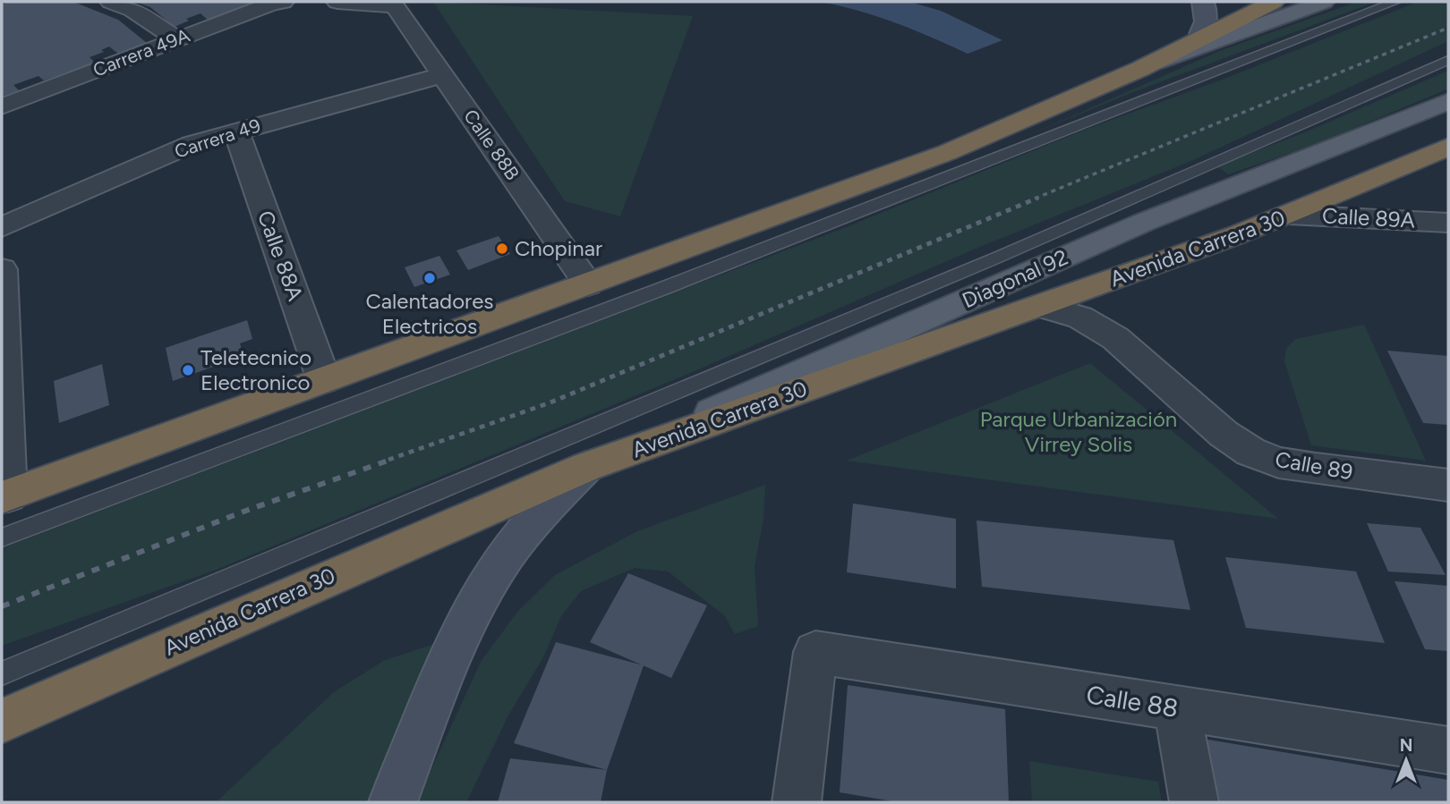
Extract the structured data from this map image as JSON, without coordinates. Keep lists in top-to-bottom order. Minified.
{"streets":{"highway":["Avenida Carrera 30"],"main road":["Diagonal 92"],"street":["Carrera 49A","Carrera 49","Calle 88B","Calle 89A","Calle 88A","Calle 89","Calle 88"]},"crossings":[["Carrera 49","Calle 88B"],["Carrera 49","Calle 88A"],["Calle 89A","Avenida Carrera 30"],["Avenida Carrera 30","Diagonal 92"],["Avenida Carrera 30","Calle 89"]],"parks":["Parque Urbanización Virrey Solis"],"places":["Chopinar","Calentadores Electricos","Teletecnico Electronico"],"north":"top"}
